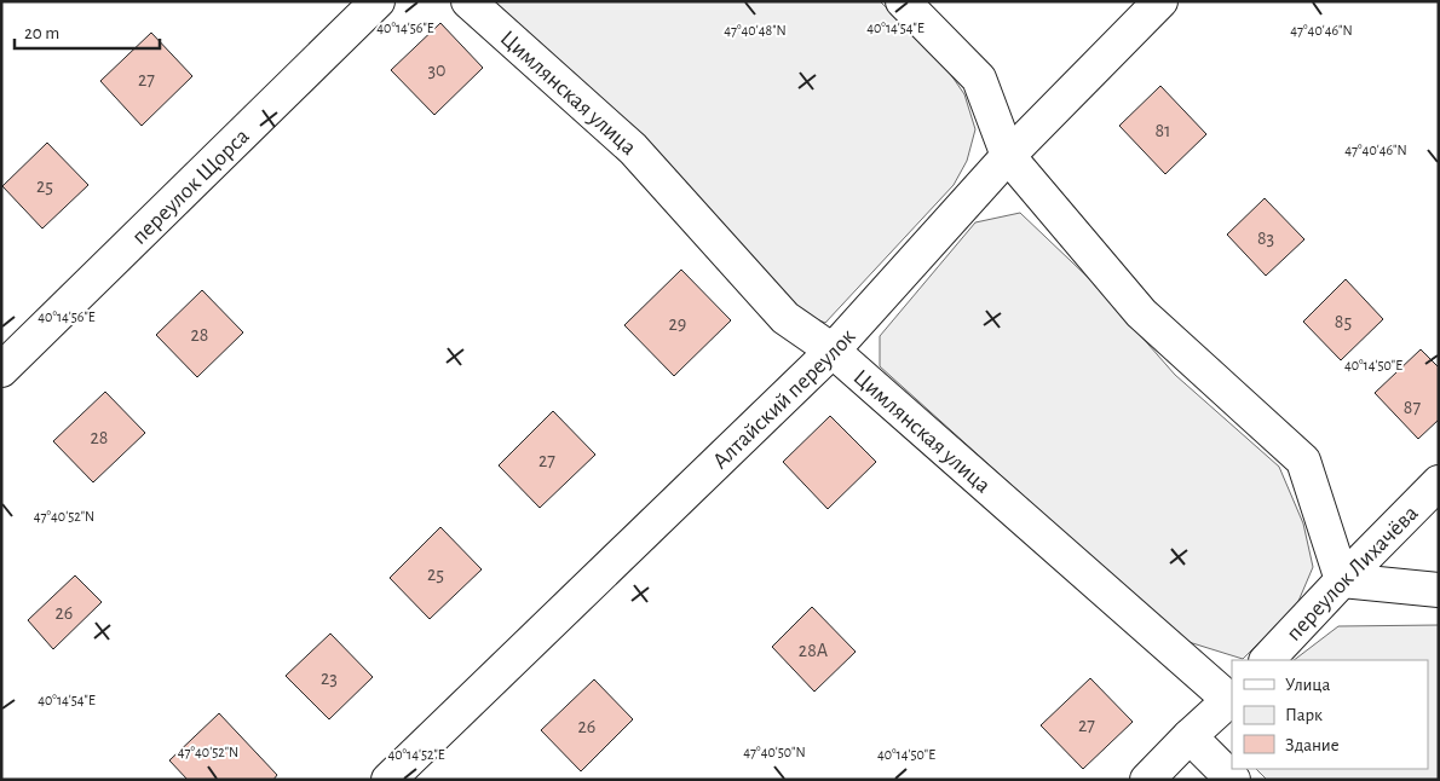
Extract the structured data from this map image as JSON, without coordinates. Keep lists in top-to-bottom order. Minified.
{"streets":{"street":["Цимлянская улица","переулок Щорса","Алтайский переулок","переулок Лихачёва"]},"crossings":[["Цимлянская улица","Алтайский переулок"]],"house_numbers":["30","27","81","25","83","85","29","28","87","28","27","25","26","28А","23","27","26"],"legend":["Улица","Парк","Здание"],"scale_bar":"20 m","coordinates":["40°14'54\"E","40°14'56\"E","47°40'48\"N","47°40'46\"N","40°14'50\"E","47°40'52\"N","47°40'50\"N","40°14'52\"E"]}
